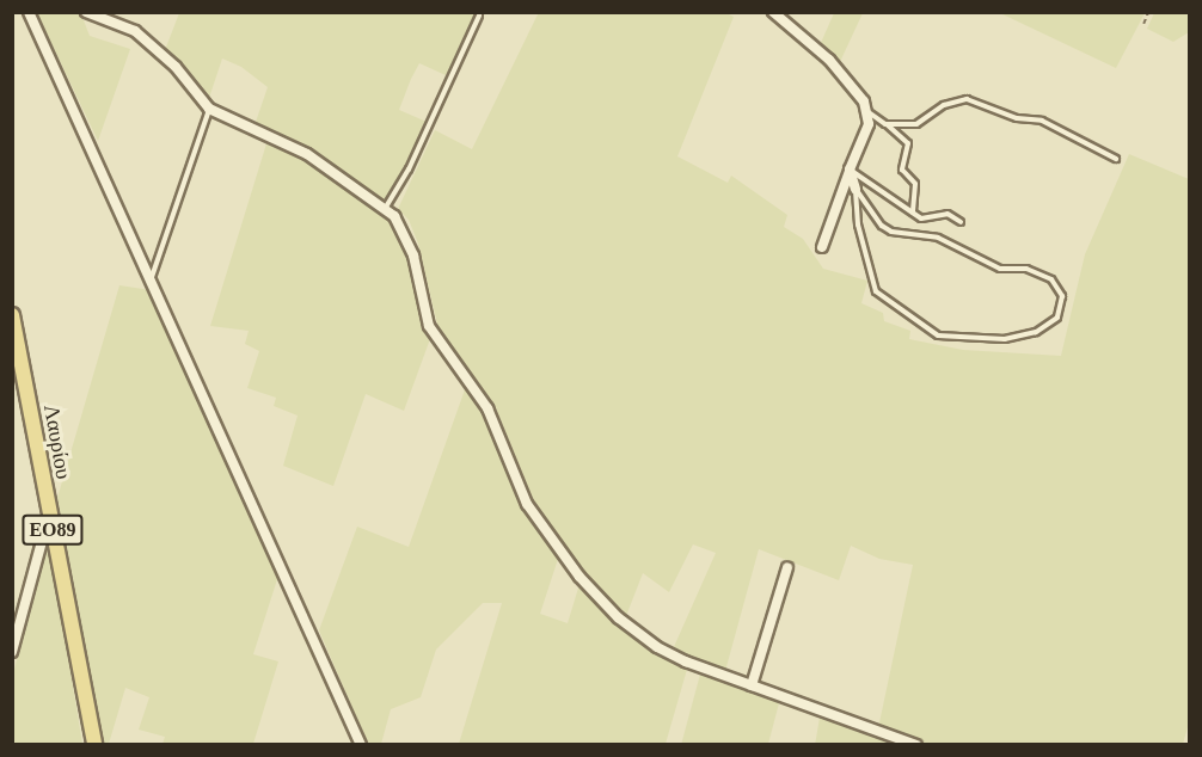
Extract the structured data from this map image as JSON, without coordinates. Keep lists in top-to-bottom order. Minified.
{"streets":{"main road":["Λαυρίου","ΕΟ89"]}}
